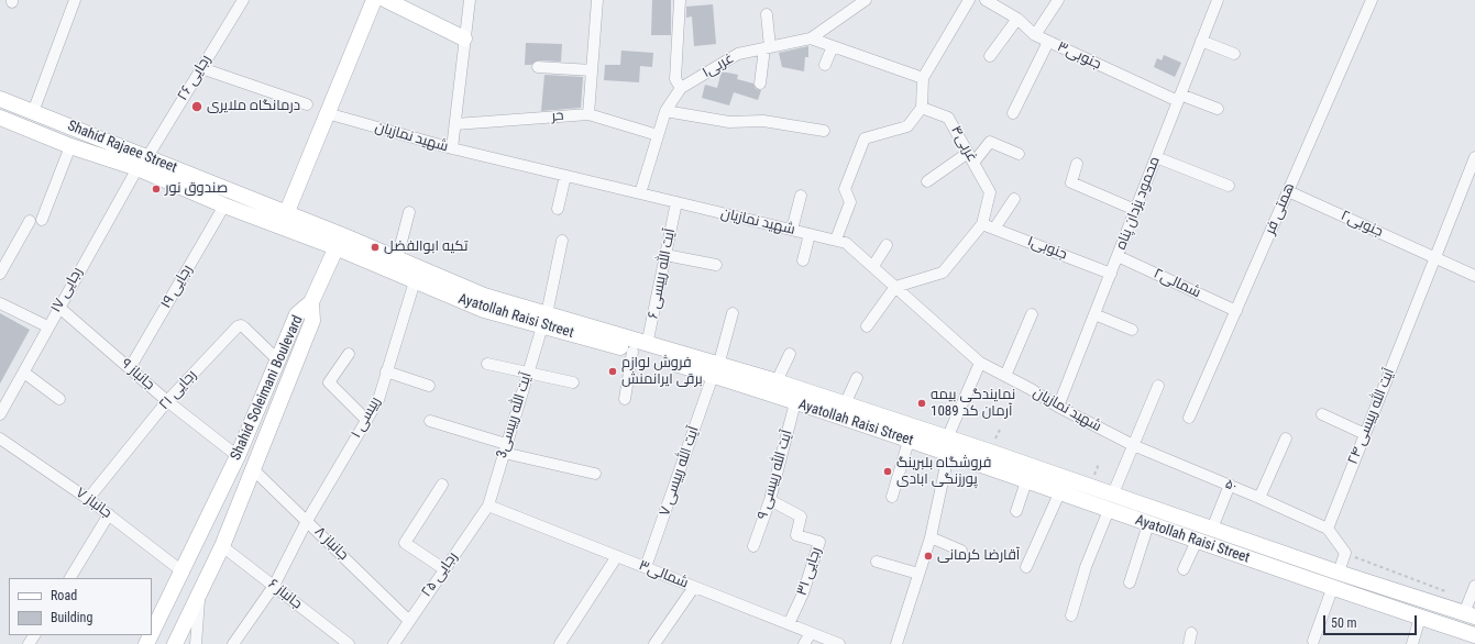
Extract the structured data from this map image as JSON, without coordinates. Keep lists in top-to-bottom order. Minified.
{"streets":{"main road":["Shahid Rajaee Street","Ayatollah Raisi Street","Shahid Soleimani Boulevard"],"street":["جنوبی۳","غربی۱","رجایی ۲۶","حر","شهید نمازیان","غربی۴","محمود یزدان پناه","همتی فر","جنوبی۲","جنوبی۱","آیت الله رییسی ۶","شمالی۲","رجایی ۱۹","رجایی ۱۷","جانباز ۹","رجایی ۲۱","آیت الله رییسی3","آیت الله رییسی ۲۴","رییسی ۱","آیت الله رییسی ۷","آیت الله رییسی ۹","۵۰","جانباز ۷","جانباز ۸","رجایی ۳۱","رجایی ۲۵","شمالی۳","جانباز ۶"]},"crossings":[["جنوبی۳","محمود یزدان پناه"],["غربی۱","حر"],["غربی۱","شهید نمازیان"],["رجایی ۲۶","Shahid Rajaee Street"],["رجایی ۲۶","رجایی ۱۷"],["شهید نمازیان","محمود یزدان پناه"],["شهید نمازیان","آیت الله رییسی ۶"],["شهید نمازیان","۵۰"],["غربی۴","جنوبی۱"],["Shahid Rajaee Street","رجایی ۱۹"],["Shahid Rajaee Street","رجایی ۱۷"],["Shahid Rajaee Street","Ayatollah Raisi Street"],["محمود یزدان پناه","جنوبی۱"],["محمود یزدان پناه","شمالی۲"],["همتی فر","جنوبی۲"],["همتی فر","شمالی۲"],["جنوبی۲","آیت الله رییسی ۲۴"],["آیت الله رییسی ۶","Ayatollah Raisi Street"],["رجایی ۱۹","جانباز ۹"],["رجایی ۱۷","جانباز ۹"],["Ayatollah Raisi Street","آیت الله رییسی3"],["Ayatollah Raisi Street","رییسی ۱"],["Ayatollah Raisi Street","آیت الله رییسی ۷"],["Ayatollah Raisi Street","آیت الله رییسی ۹"],["جانباز ۹","Shahid Soleimani Boulevard"],["جانباز ۹","رجایی ۲۱"],["Shahid Soleimani Boulevard","رجایی ۲۱"],["Shahid Soleimani Boulevard","جانباز ۷"],["Shahid Soleimani Boulevard","جانباز ۸"],["Shahid Soleimani Boulevard","جانباز ۶"],["رجایی ۲۱","جانباز ۷"],["آیت الله رییسی3","رجایی ۲۵"],["آیت الله رییسی3","شمالی۳"],["آیت الله رییسی ۲۴","۵۰"],["رییسی ۱","جانباز ۸"],["رییسی ۱","جانباز ۶"],["آیت الله رییسی ۷","شمالی۳"],["آیت الله رییسی ۹","رجایی ۳۱"],["جانباز ۸","رجایی ۲۵"],["رجایی ۳۱","شمالی۳"],["رجایی ۲۵","شمالی۳"]],"places":["درمانگاه ملایری","صندوق نور","تکیه ابوالفضل","فروش لوازم برقی ایرانمنش","نمایندگی بیمه آرمان کد 1089","فروشگاه بلبرینگ پورزنگی ابادی","آقارضا کرمانی"],"legend":["Road","Building"],"scale_bar":"50 m"}
